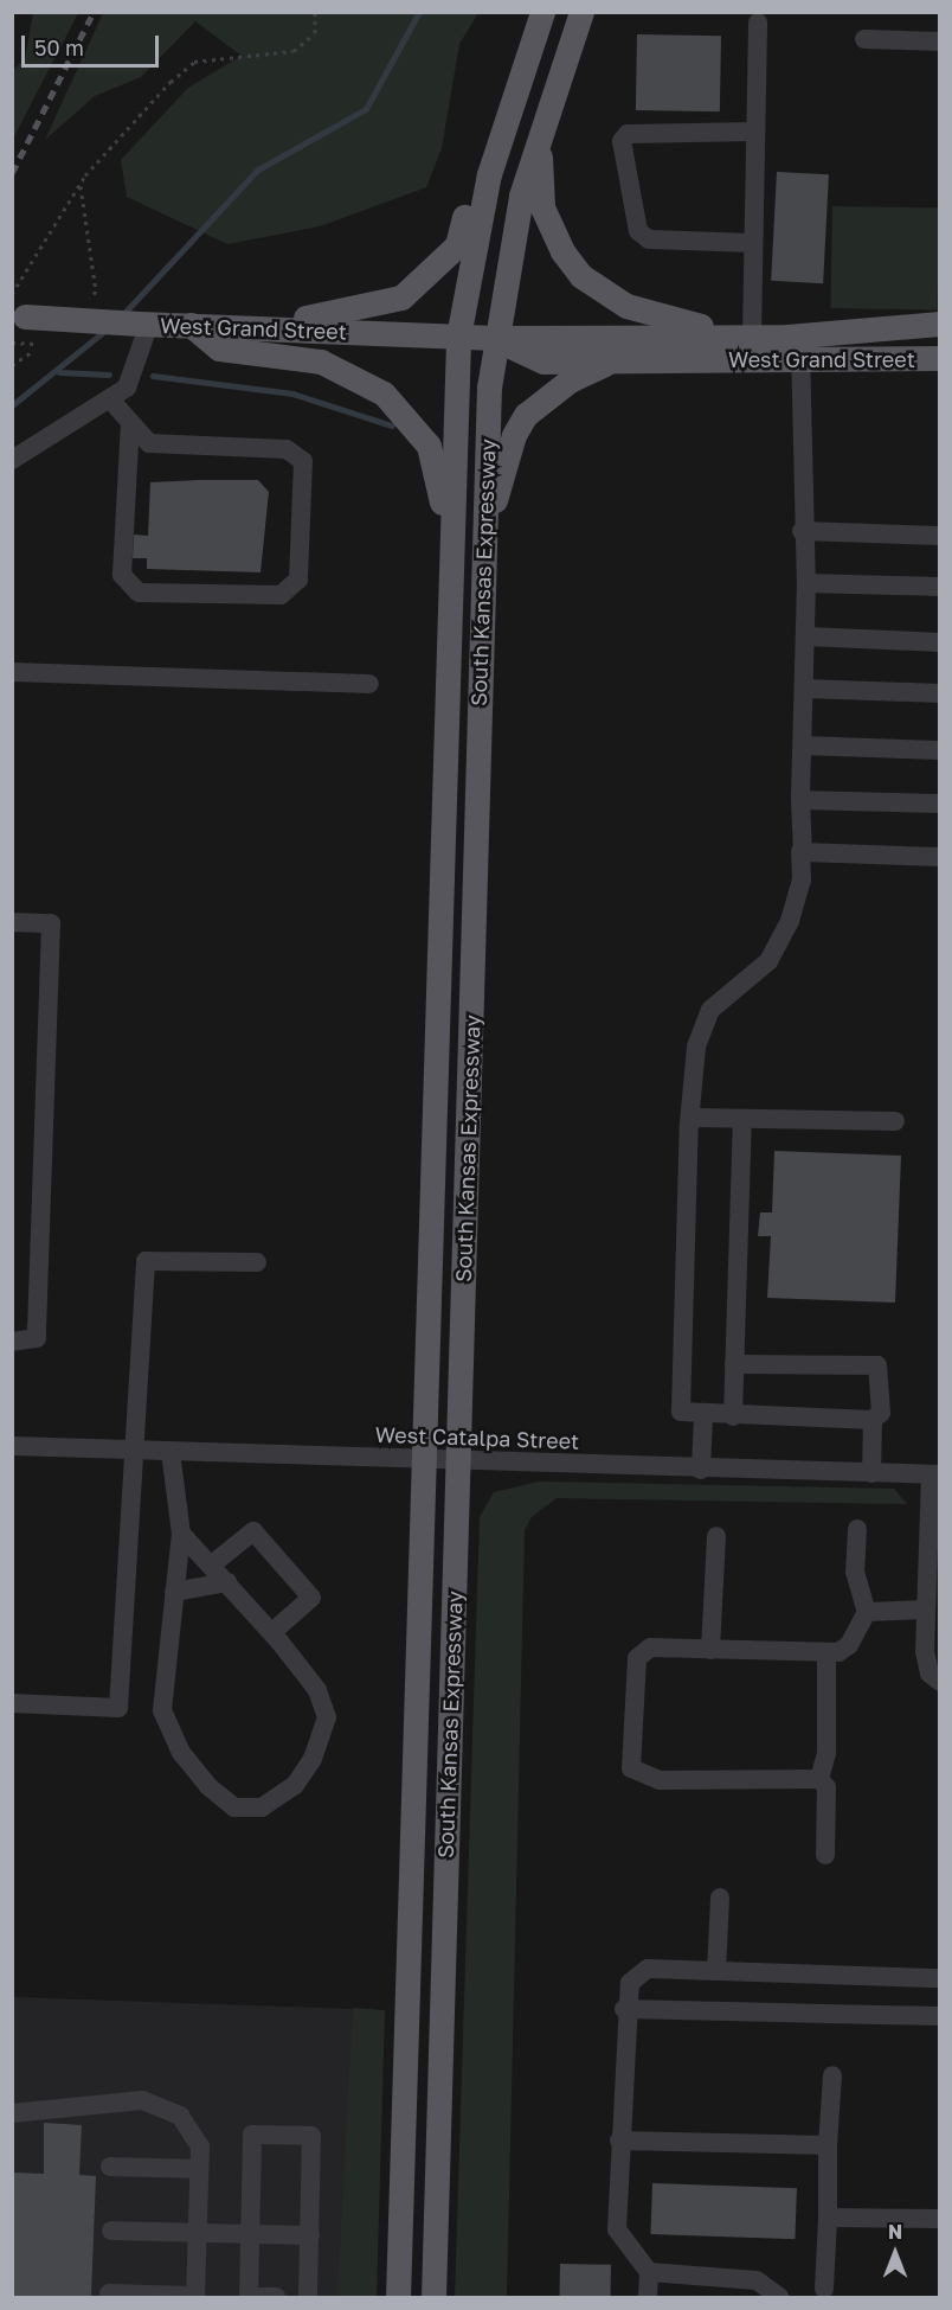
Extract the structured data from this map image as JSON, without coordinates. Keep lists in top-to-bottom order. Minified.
{"streets":{"main road":["West Grand Street","South Kansas Expressway"],"street":["West Catalpa Street"]},"crossings":[["West Grand Street","South Kansas Expressway"],["South Kansas Expressway","West Catalpa Street"]],"scale_bar":"50 m","north":"top"}
